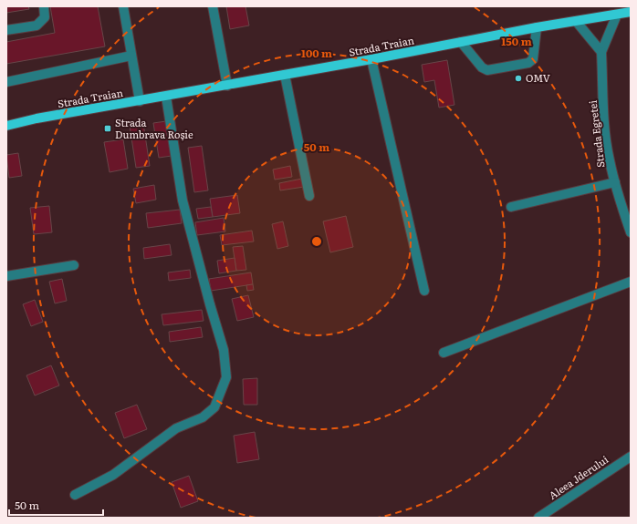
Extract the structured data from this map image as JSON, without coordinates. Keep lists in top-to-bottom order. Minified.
{"streets":{"main road":["Strada Traian"],"street":["Strada Egretei","Aleea Jderului"]},"crossings":[["Strada Traian","Strada Egretei"]],"places":{"other":["OMV"],"transit":["Strada Dumbrava Roșie"]},"scale_bar":"50 m","rings":["150 m","100 m","50 m"]}
